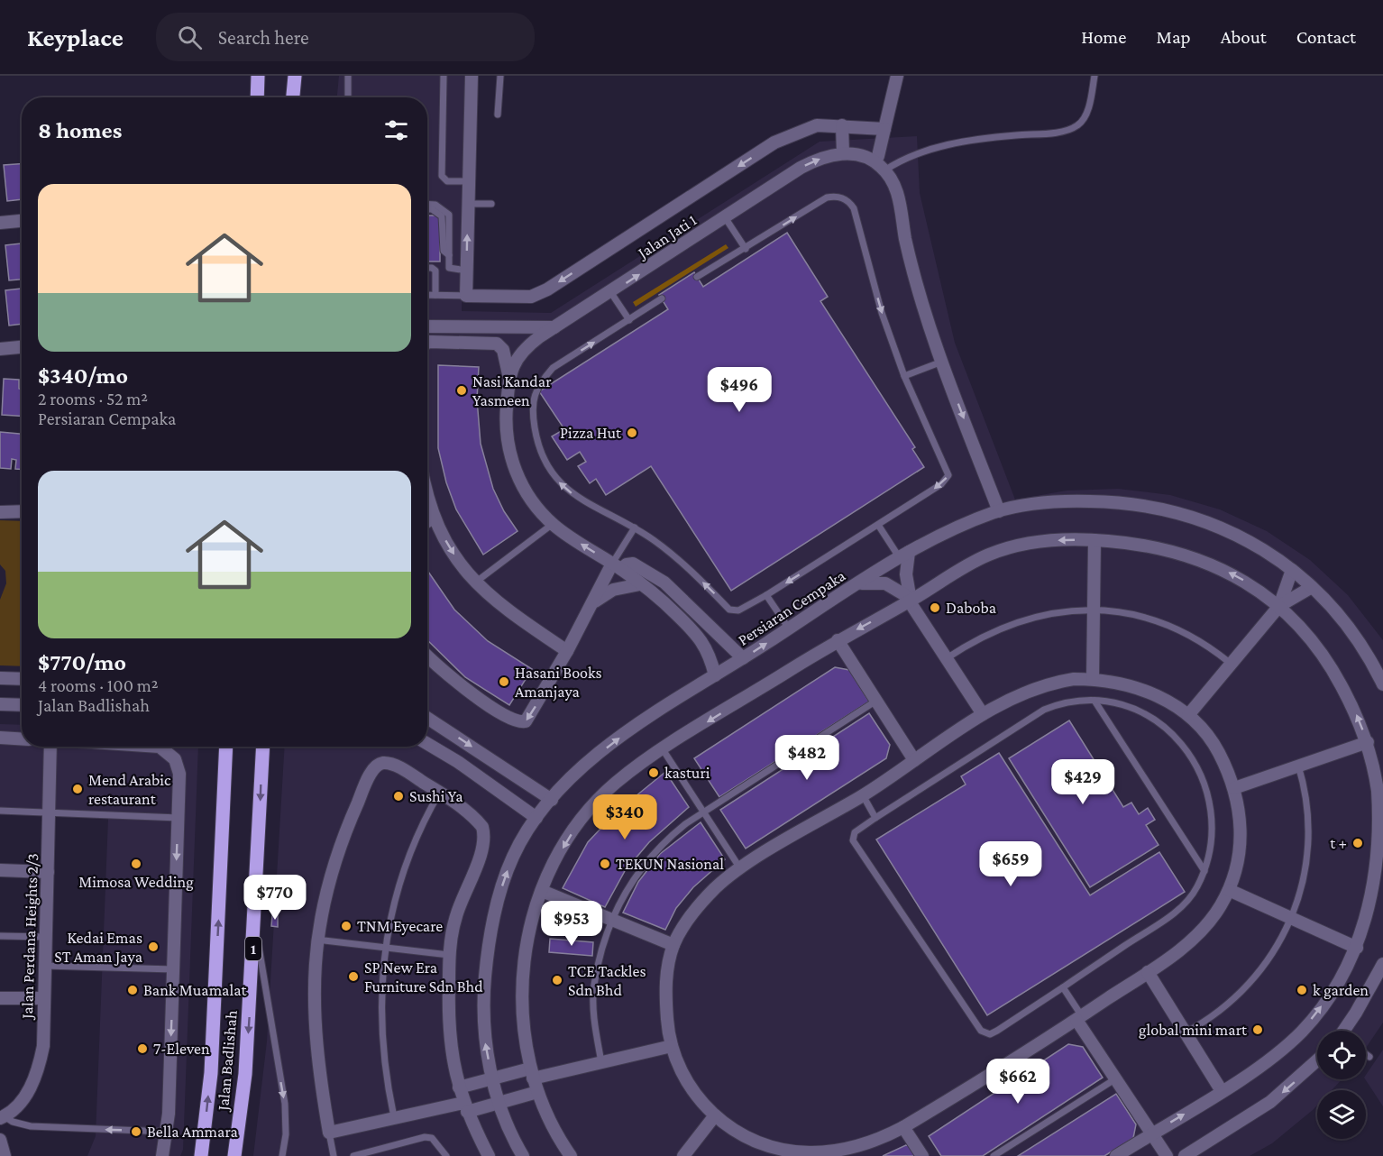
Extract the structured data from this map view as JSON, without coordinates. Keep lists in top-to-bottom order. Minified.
{"streets":{"main road":["1","Jalan Badlishah"],"street":["Jalan Jati 1","Persiaran Cempaka","Jalan Perdana Heights 2/3"]},"crossings":[["Jalan Jati 1","Persiaran Cempaka"]],"places":["Nasi Kandar Yasmeen","Pizza Hut","Daboba","Hasani Books Amanjaya","kasturi","Mend Arabic restaurant","Sushi Ya","t +","Mimosa Wedding","TEKUN Nasional","TNM Eyecare","Kedai Emas ST Aman Jaya","SP New Era Furniture Sdn Bhd","TCE Tackles Sdn Bhd","Bank Muamalat","k garden","global mini mart","7-Eleven","Bella Ammara"],"page":{"header":"Keyplace","search":"Search here","nav":["Home","Map","About","Contact"],"heading":"8 homes","list":[{"name":"$340/mo","note":"2 rooms · 52 m² · Persiaran Cempaka"},{"name":"$770/mo","note":"4 rooms · 100 m² · Jalan Badlishah"}],"price":["$496","$482","$429","$340","$659","$770","$953","$662"]}}
